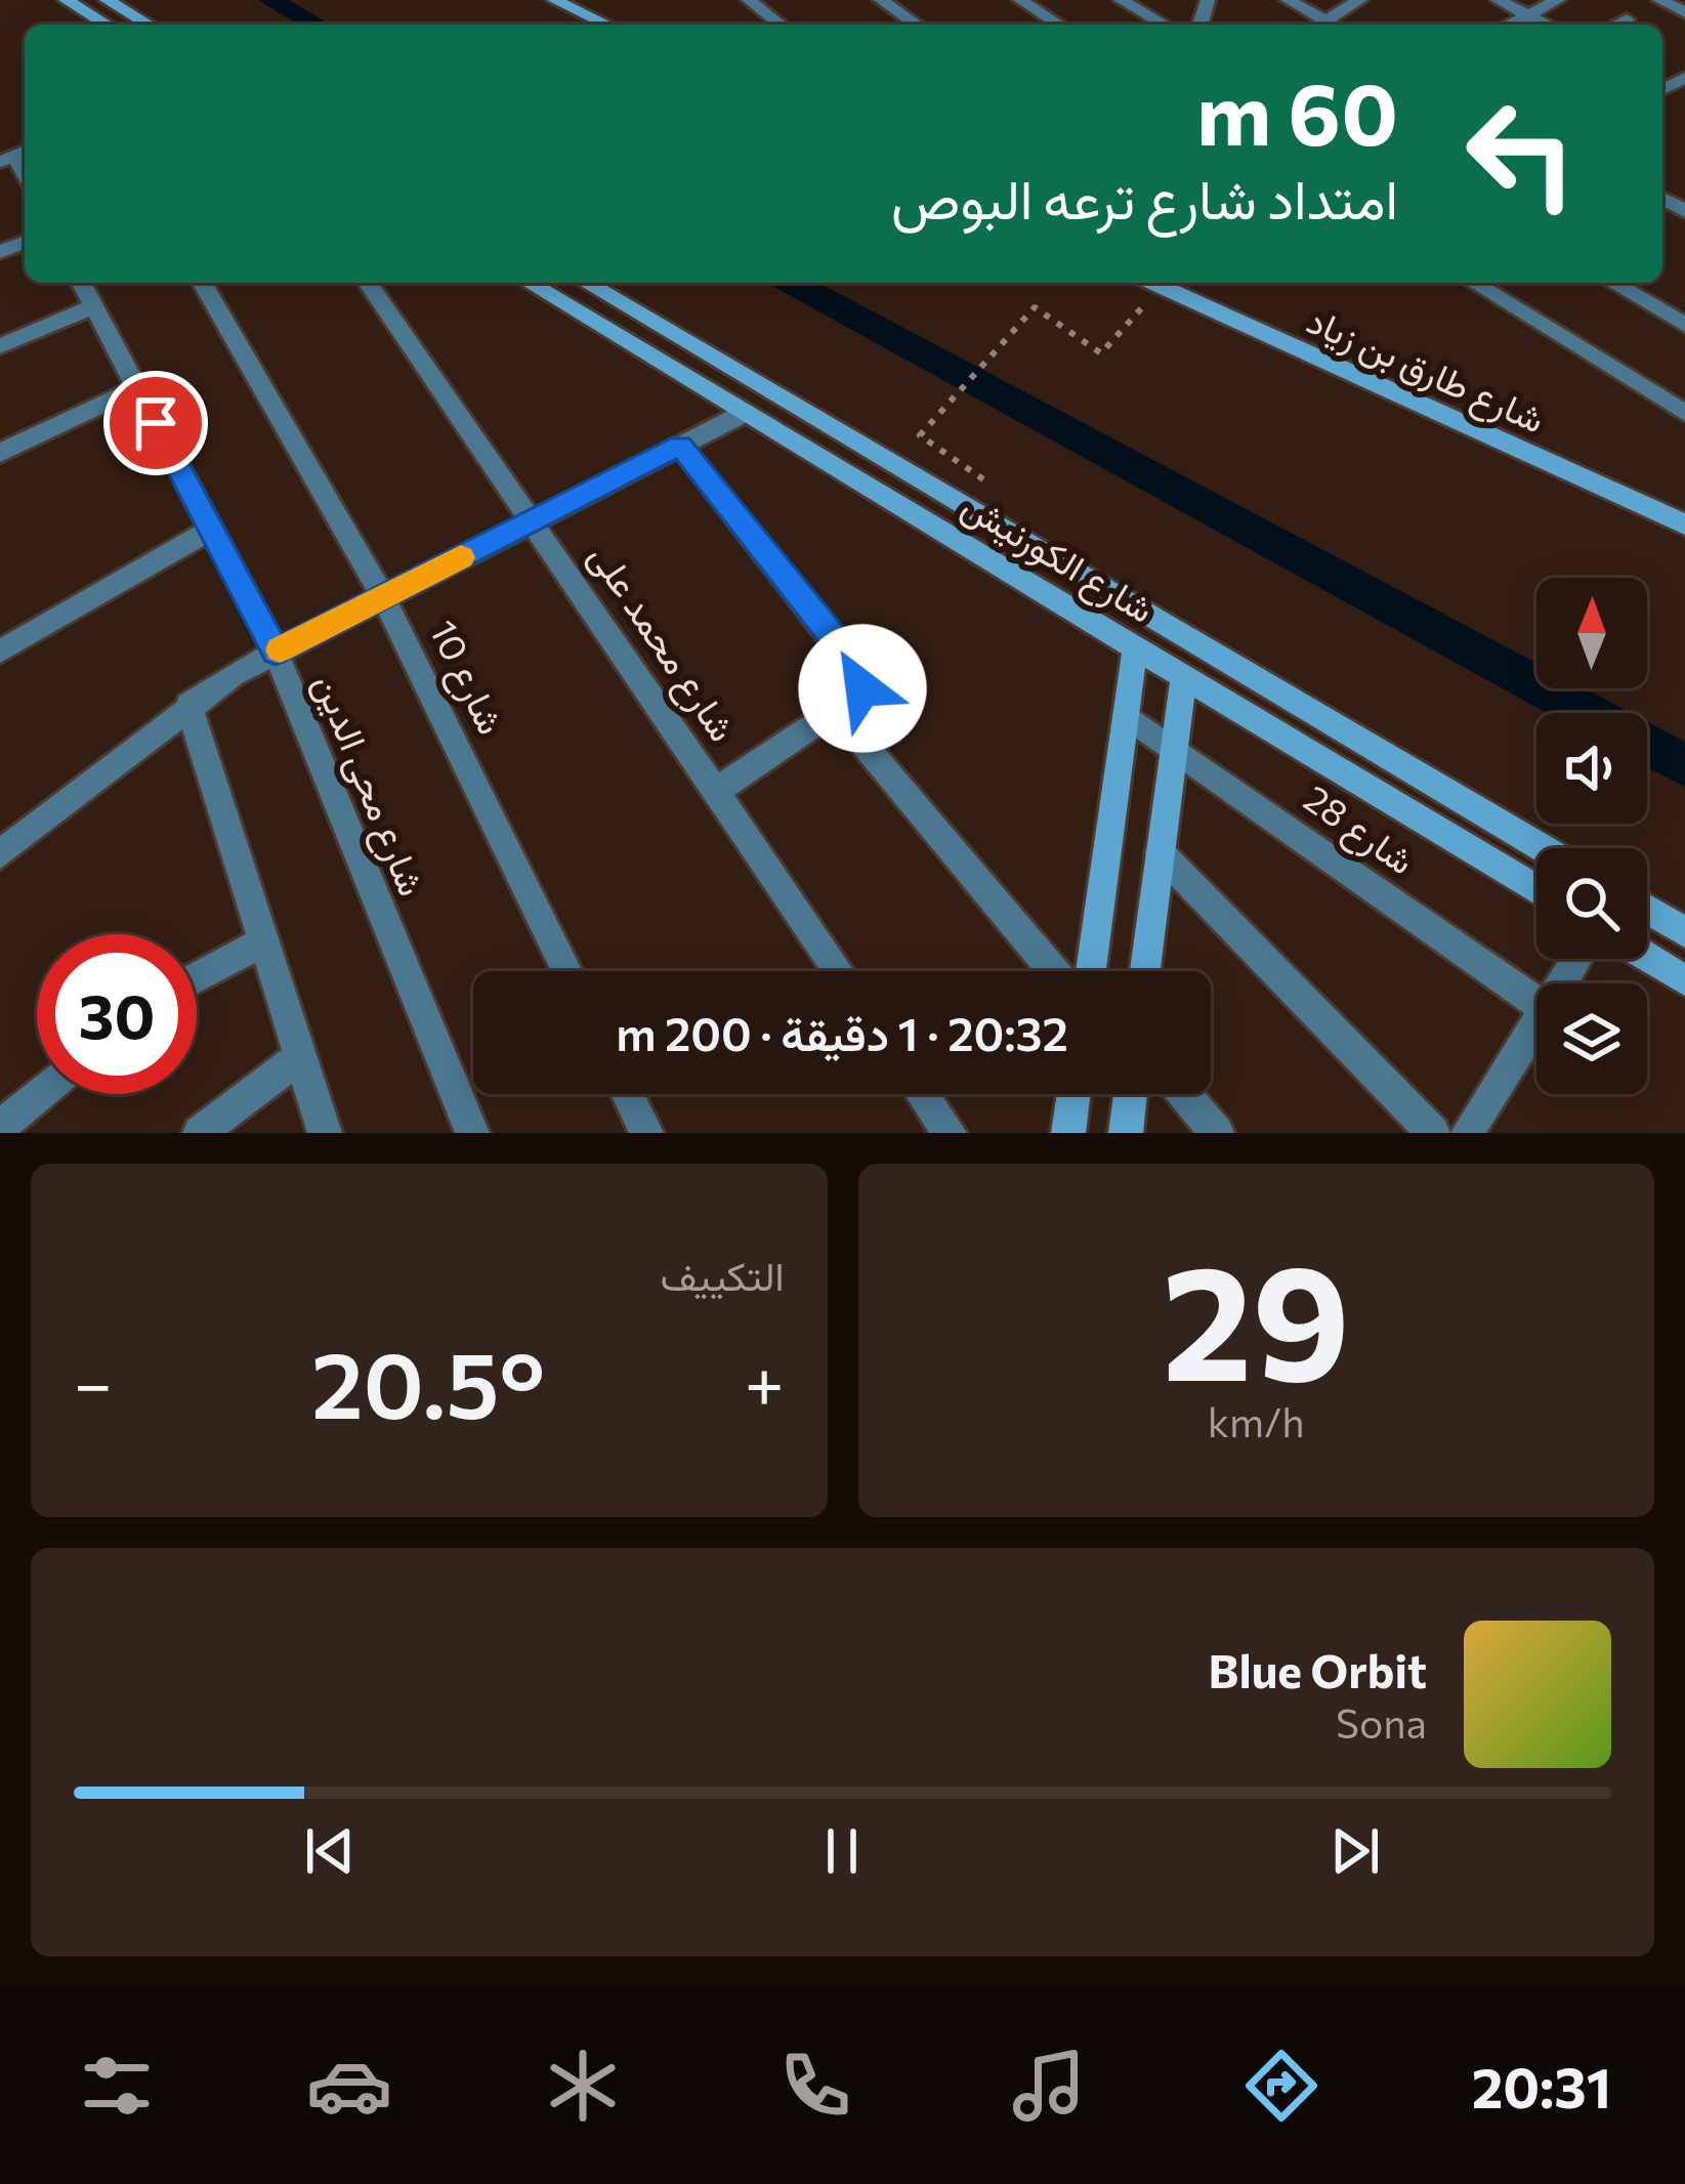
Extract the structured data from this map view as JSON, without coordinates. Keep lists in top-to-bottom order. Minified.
{"streets":{"main road":["شارع طارق بن زياد","شارع الكورنيش"],"street":["شارع محمد على","شارع 10","شارع محى الدين","شارع 28"]},"north":"top","page":{"turn":["60 m","امتداد شارع ترعه البوص"],"limit":"30","trip":"20:32 · 1 دقيقة · 200 m","tile":[["29","km/h"],"التكييف"],"heat":["−","20.5°","+"],"song":["Blue Orbit","Sona"],"tabs":"20:31"}}
